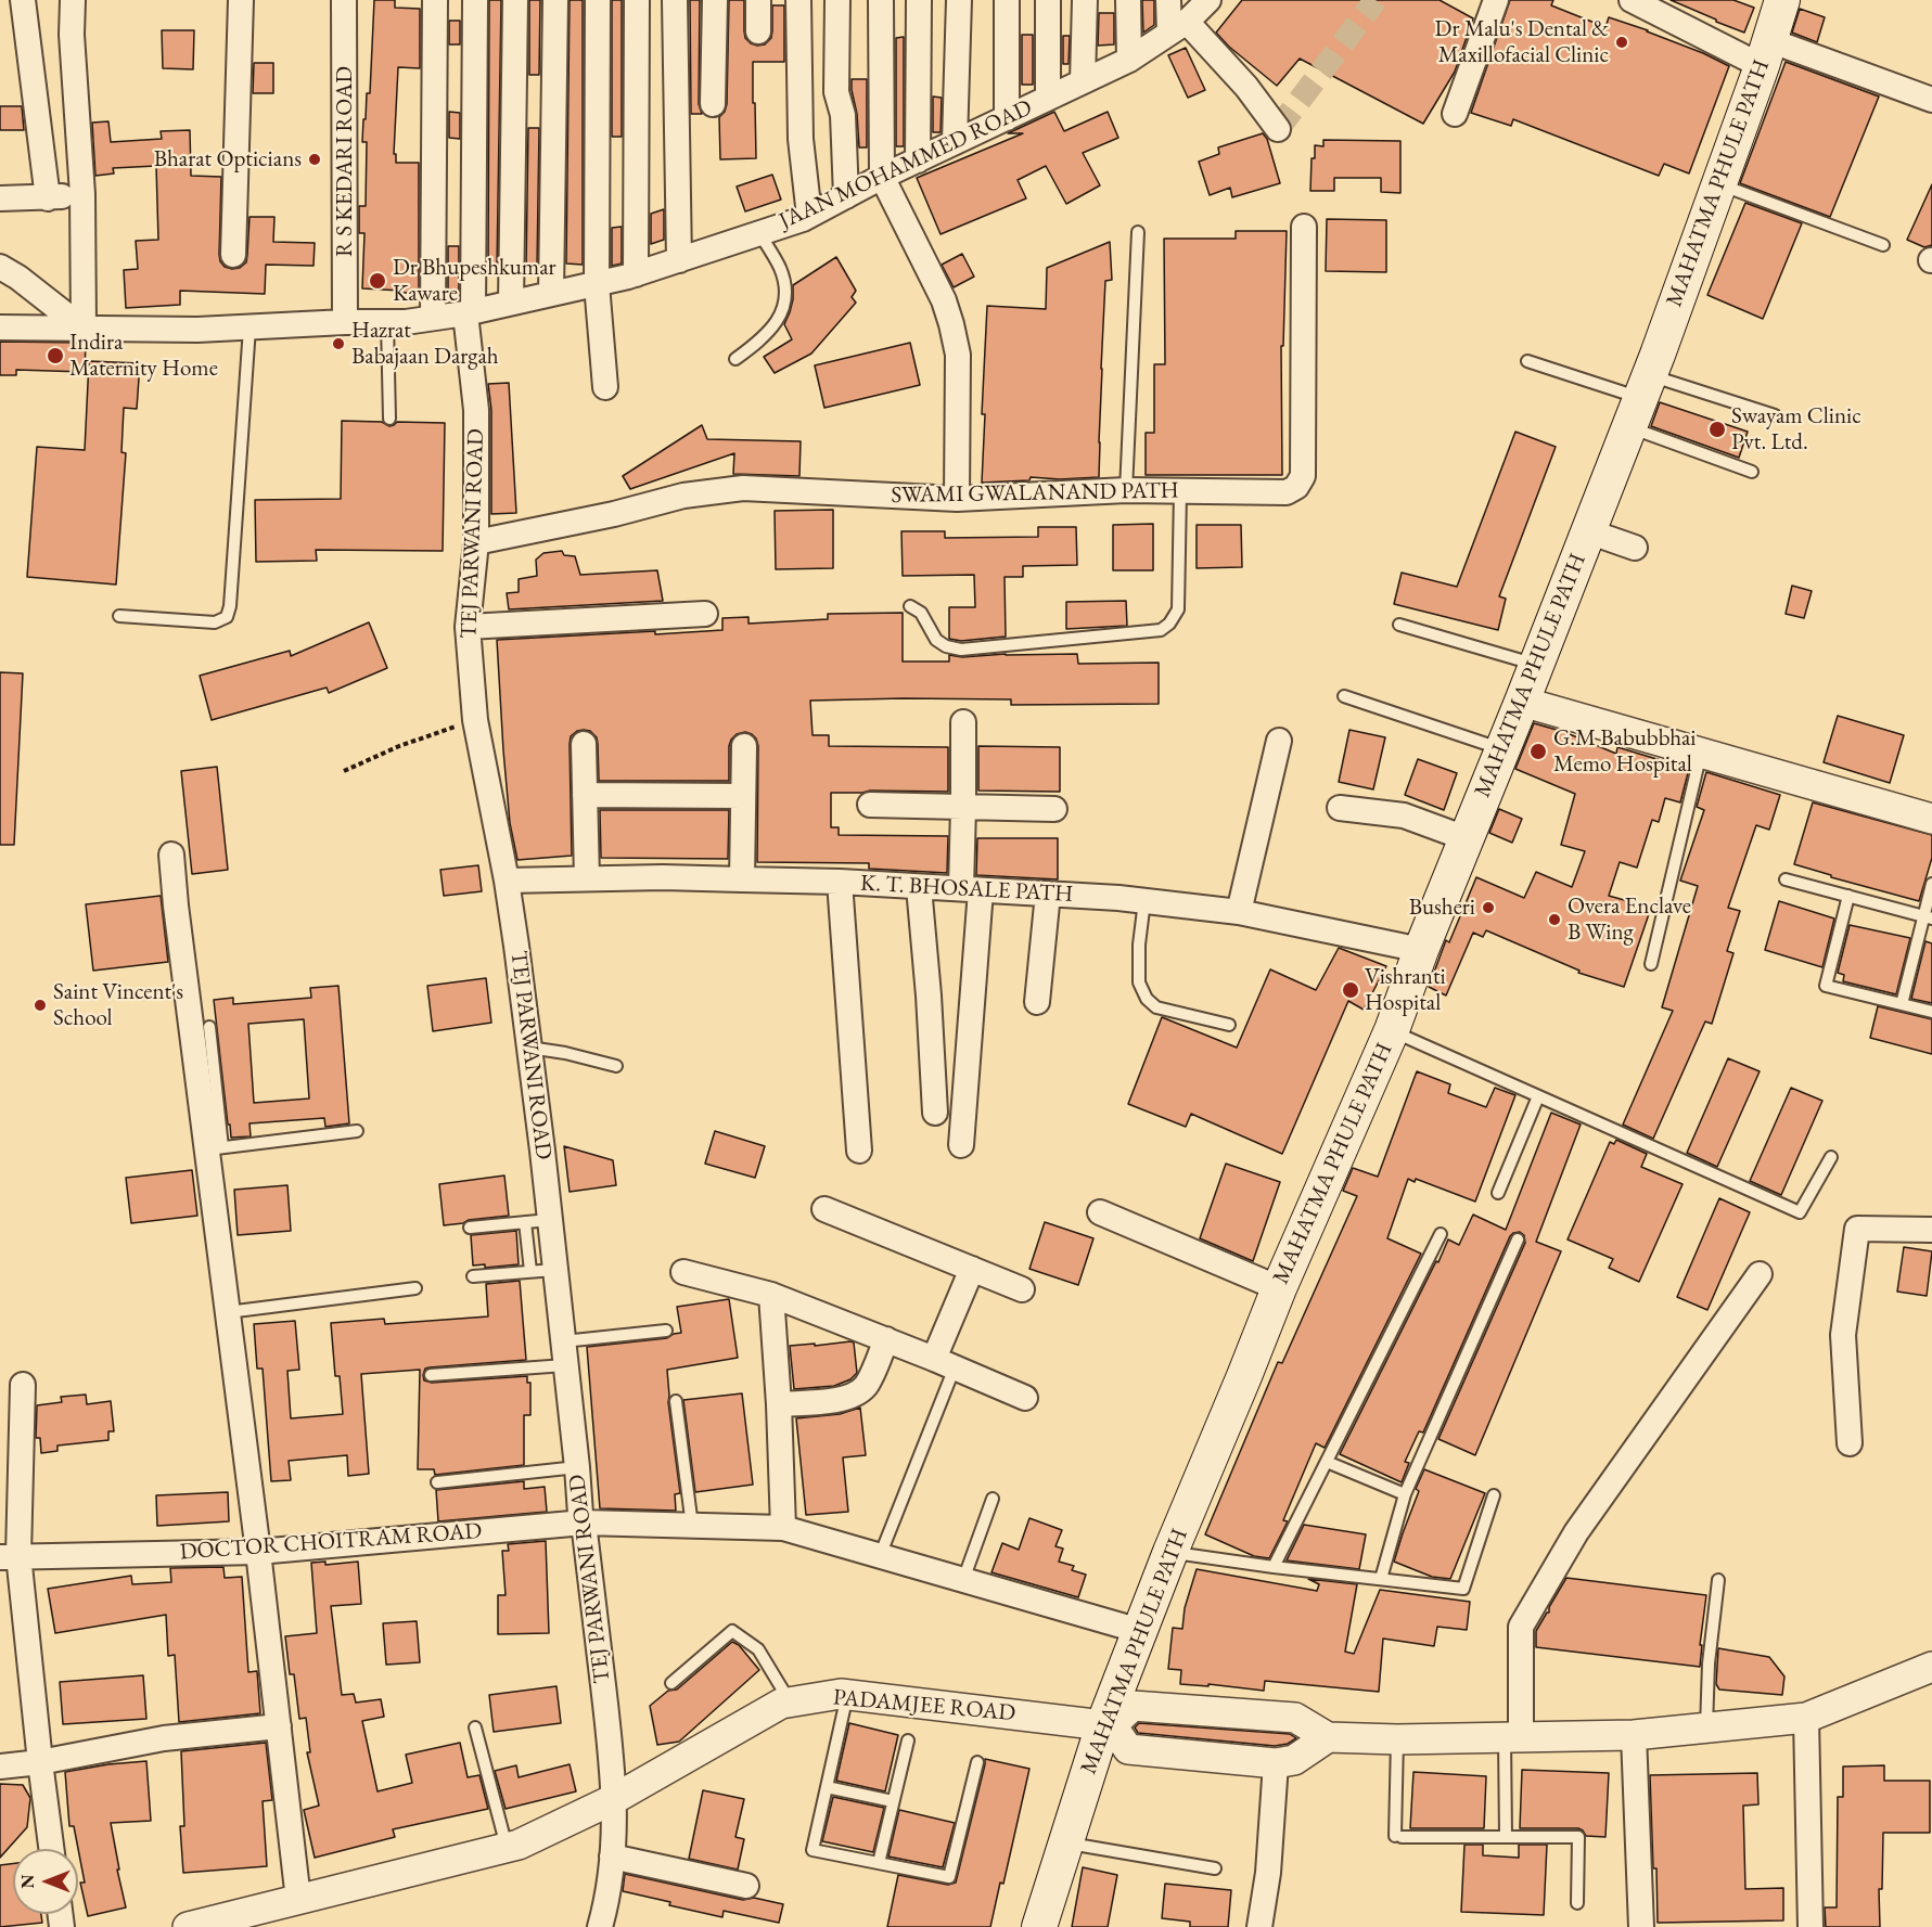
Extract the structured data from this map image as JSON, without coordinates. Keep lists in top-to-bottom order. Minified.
{"streets":{"main road":["MAHATMA PHULE PATH"],"street":["R S KEDARI ROAD","JAAN MOHAMMED ROAD","SWAMI GWALANAND PATH","TEJ PARWANI ROAD","K. T. BHOSALE PATH","DOCTOR CHOITRAM ROAD","PADAMJEE ROAD"]},"crossings":[["R S KEDARI ROAD","JAAN MOHAMMED ROAD"],["JAAN MOHAMMED ROAD","TEJ PARWANI ROAD"],["MAHATMA PHULE PATH","K. T. BHOSALE PATH"],["MAHATMA PHULE PATH","DOCTOR CHOITRAM ROAD"],["MAHATMA PHULE PATH","PADAMJEE ROAD"],["SWAMI GWALANAND PATH","TEJ PARWANI ROAD"],["TEJ PARWANI ROAD","K. T. BHOSALE PATH"],["TEJ PARWANI ROAD","DOCTOR CHOITRAM ROAD"],["TEJ PARWANI ROAD","PADAMJEE ROAD"]],"places":["Dr Malu's Dental & Maxillofacial Clinic","Bharat Opticians","Dr Bhupeshkumar Kaware","Hazrat Babajaan Dargah","Indira Maternity Home","Swayam Clinic Pvt. Ltd.","G.M Babubbhai Memo Hospital","Busheri","Overa Enclave B Wing","Vishranti Hospital","Saint Vincent's School"],"north":"left"}
